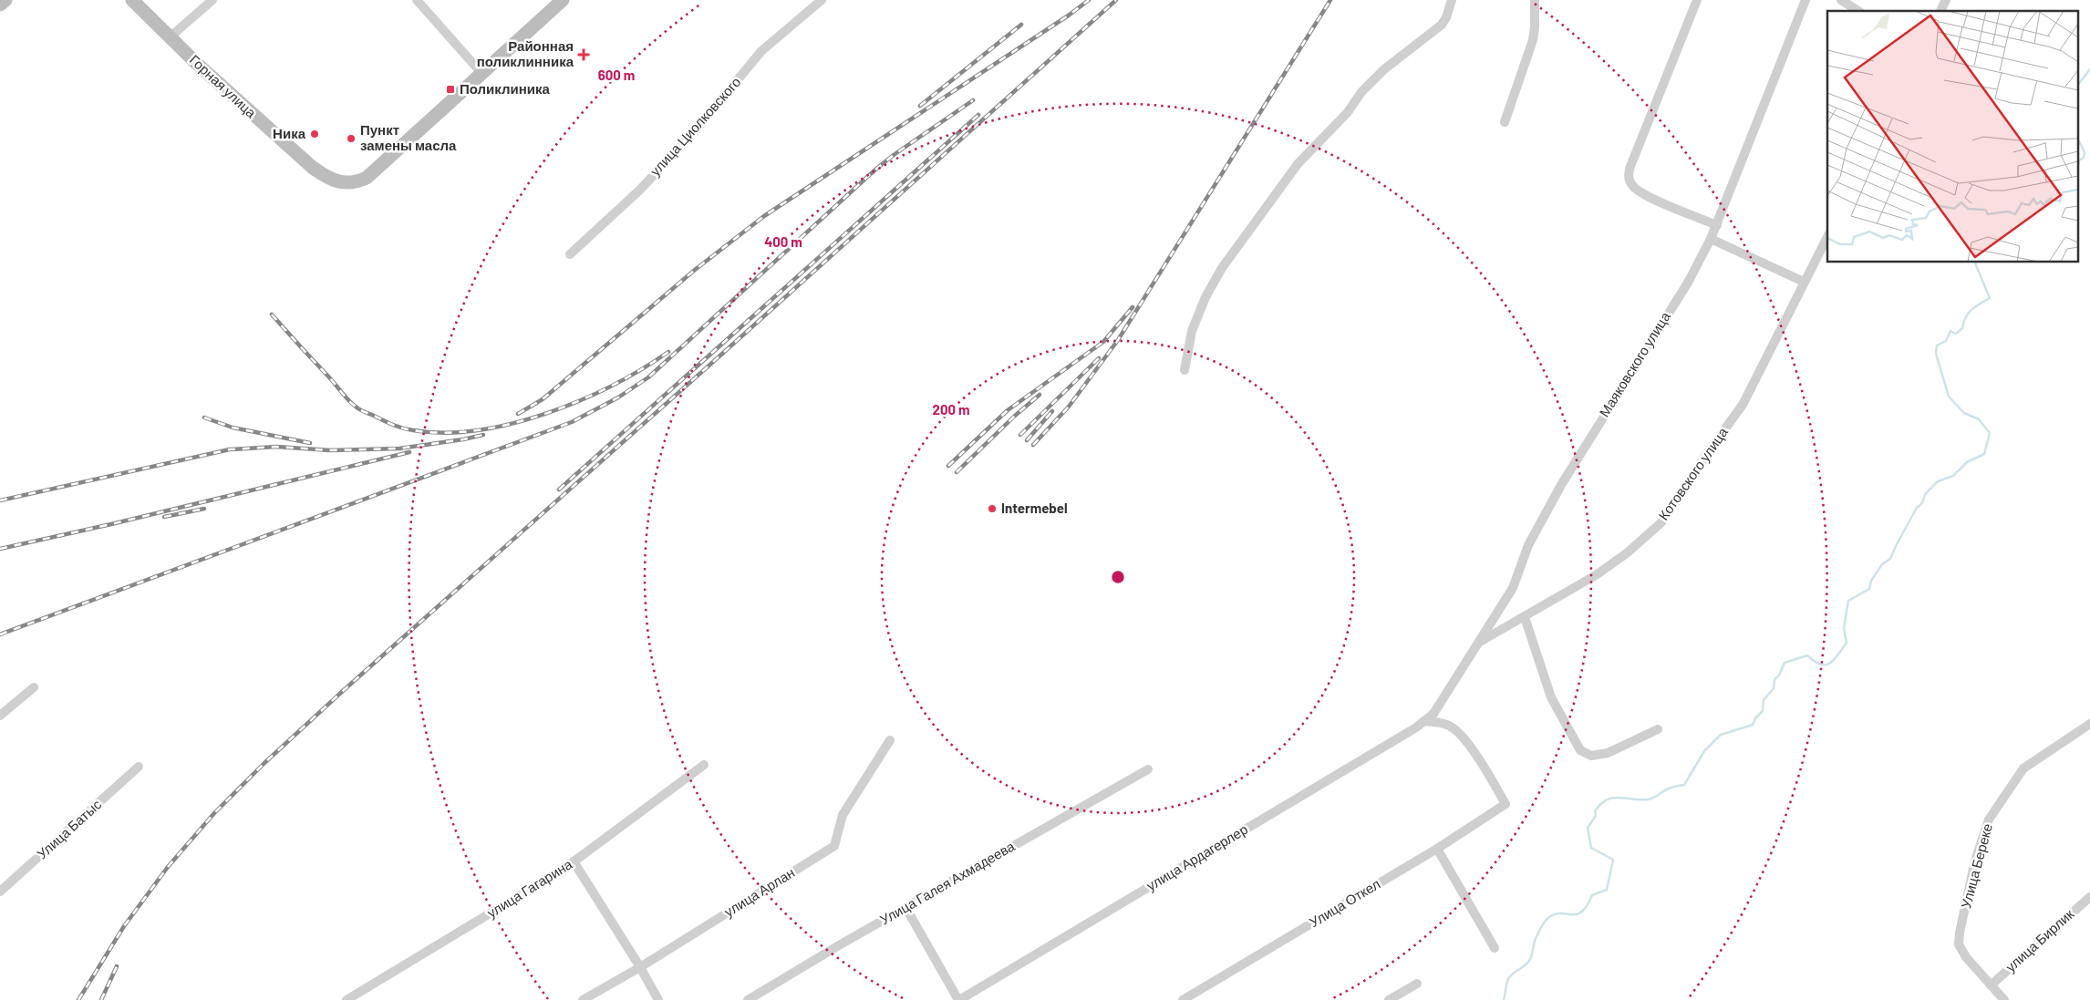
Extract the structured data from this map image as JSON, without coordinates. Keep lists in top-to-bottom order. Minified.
{"streets":{"main road":["Горная улица"],"street":["улица Циолковского","Маяковского улица","Котовского улица","Улица Батыс","улица Ардагерлер","Улица Береке","Улица Галея Ахмадеева","улица Гагарина","улица Арлан","Улица Откел","улица Бирлик"]},"crossings":[["Маяковского улица","Котовского улица"],["Маяковского улица","улица Ардагерлер"],["улица Ардагерлер","Улица Откел"],["Улица Береке","улица Бирлик"]],"places":{"health":["Районная поликлинника"],"transit":["Поликлиника"],"other":["Ника","Пункт замены масла","Intermebel"]},"rings":["600 m","400 m","200 m"]}
